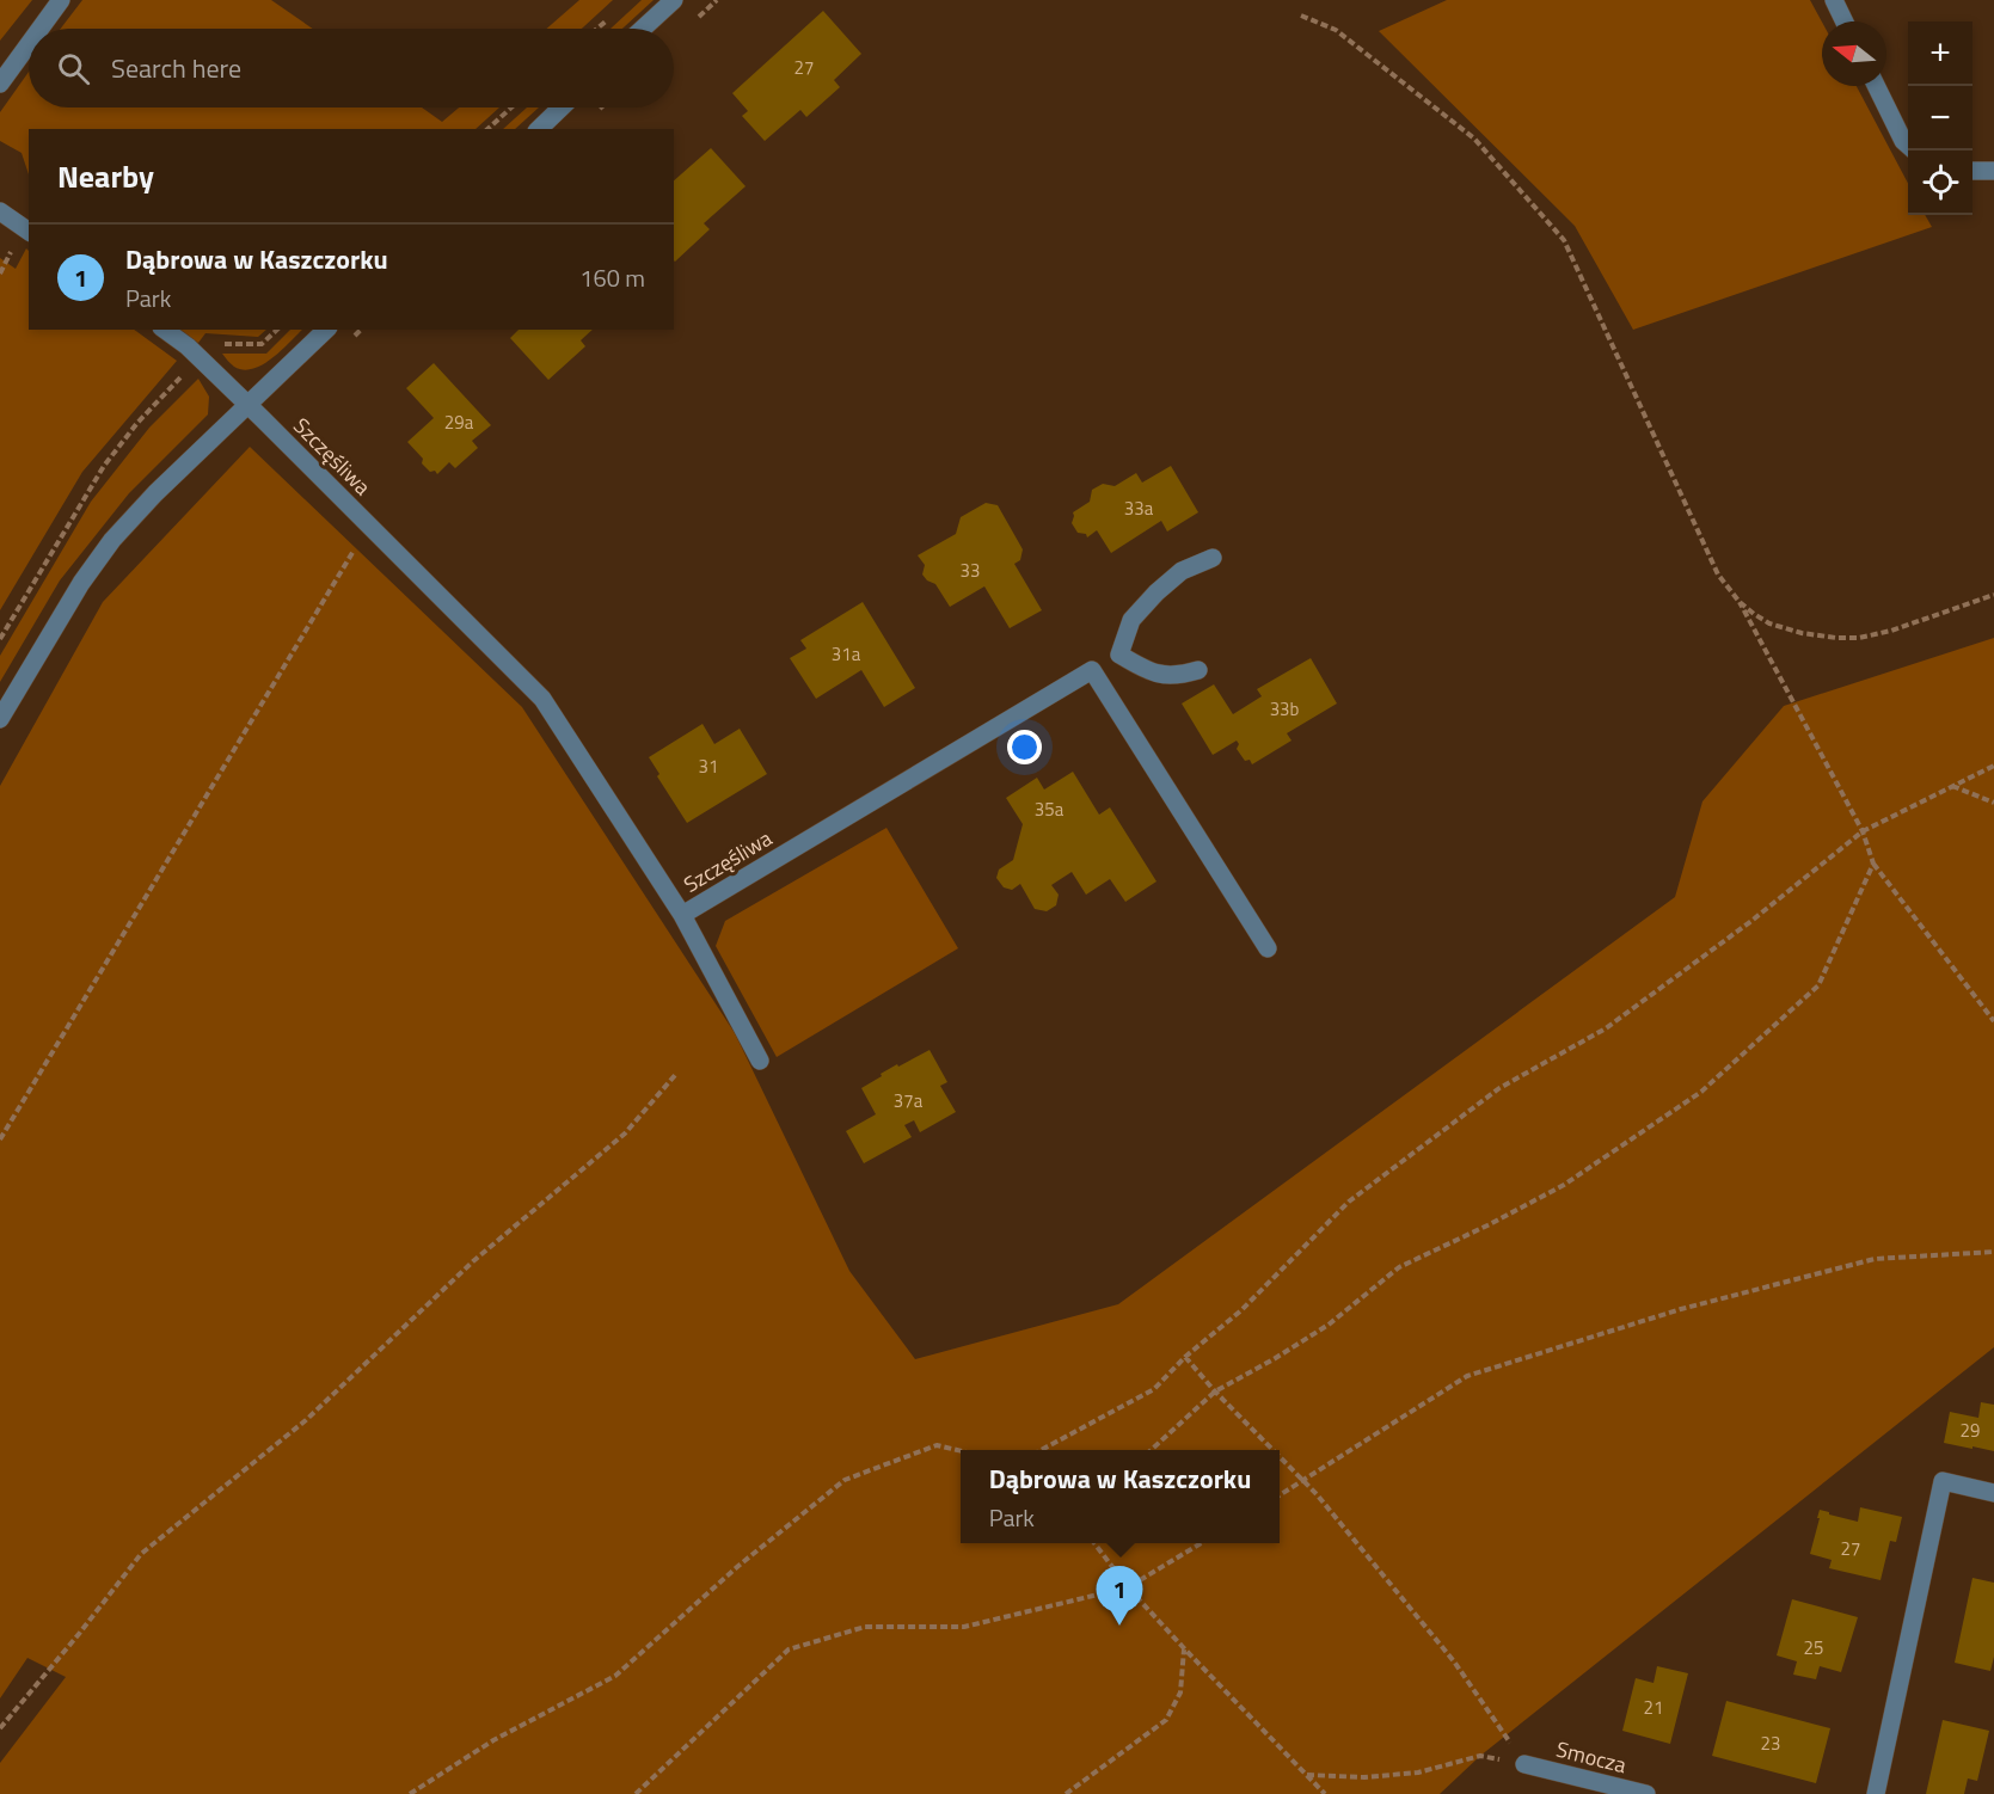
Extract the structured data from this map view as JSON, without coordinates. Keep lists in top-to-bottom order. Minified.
{"streets":{"street":["Szczęśliwa","Smocza"]},"house_numbers":["27","29a","33a","33","31a","33b","31","35a","37a","29","27","25","21","23"],"north":"left","page":{"map_buttons":["+","−"],"search":"Search here","heading":"Nearby","list":[{"mark":"1","name":"Dąbrowa w Kaszczorku","note":"Park","value":"160 m"}],"popup":["Dąbrowa w Kaszczorku","Park"],"pins":"1"}}
